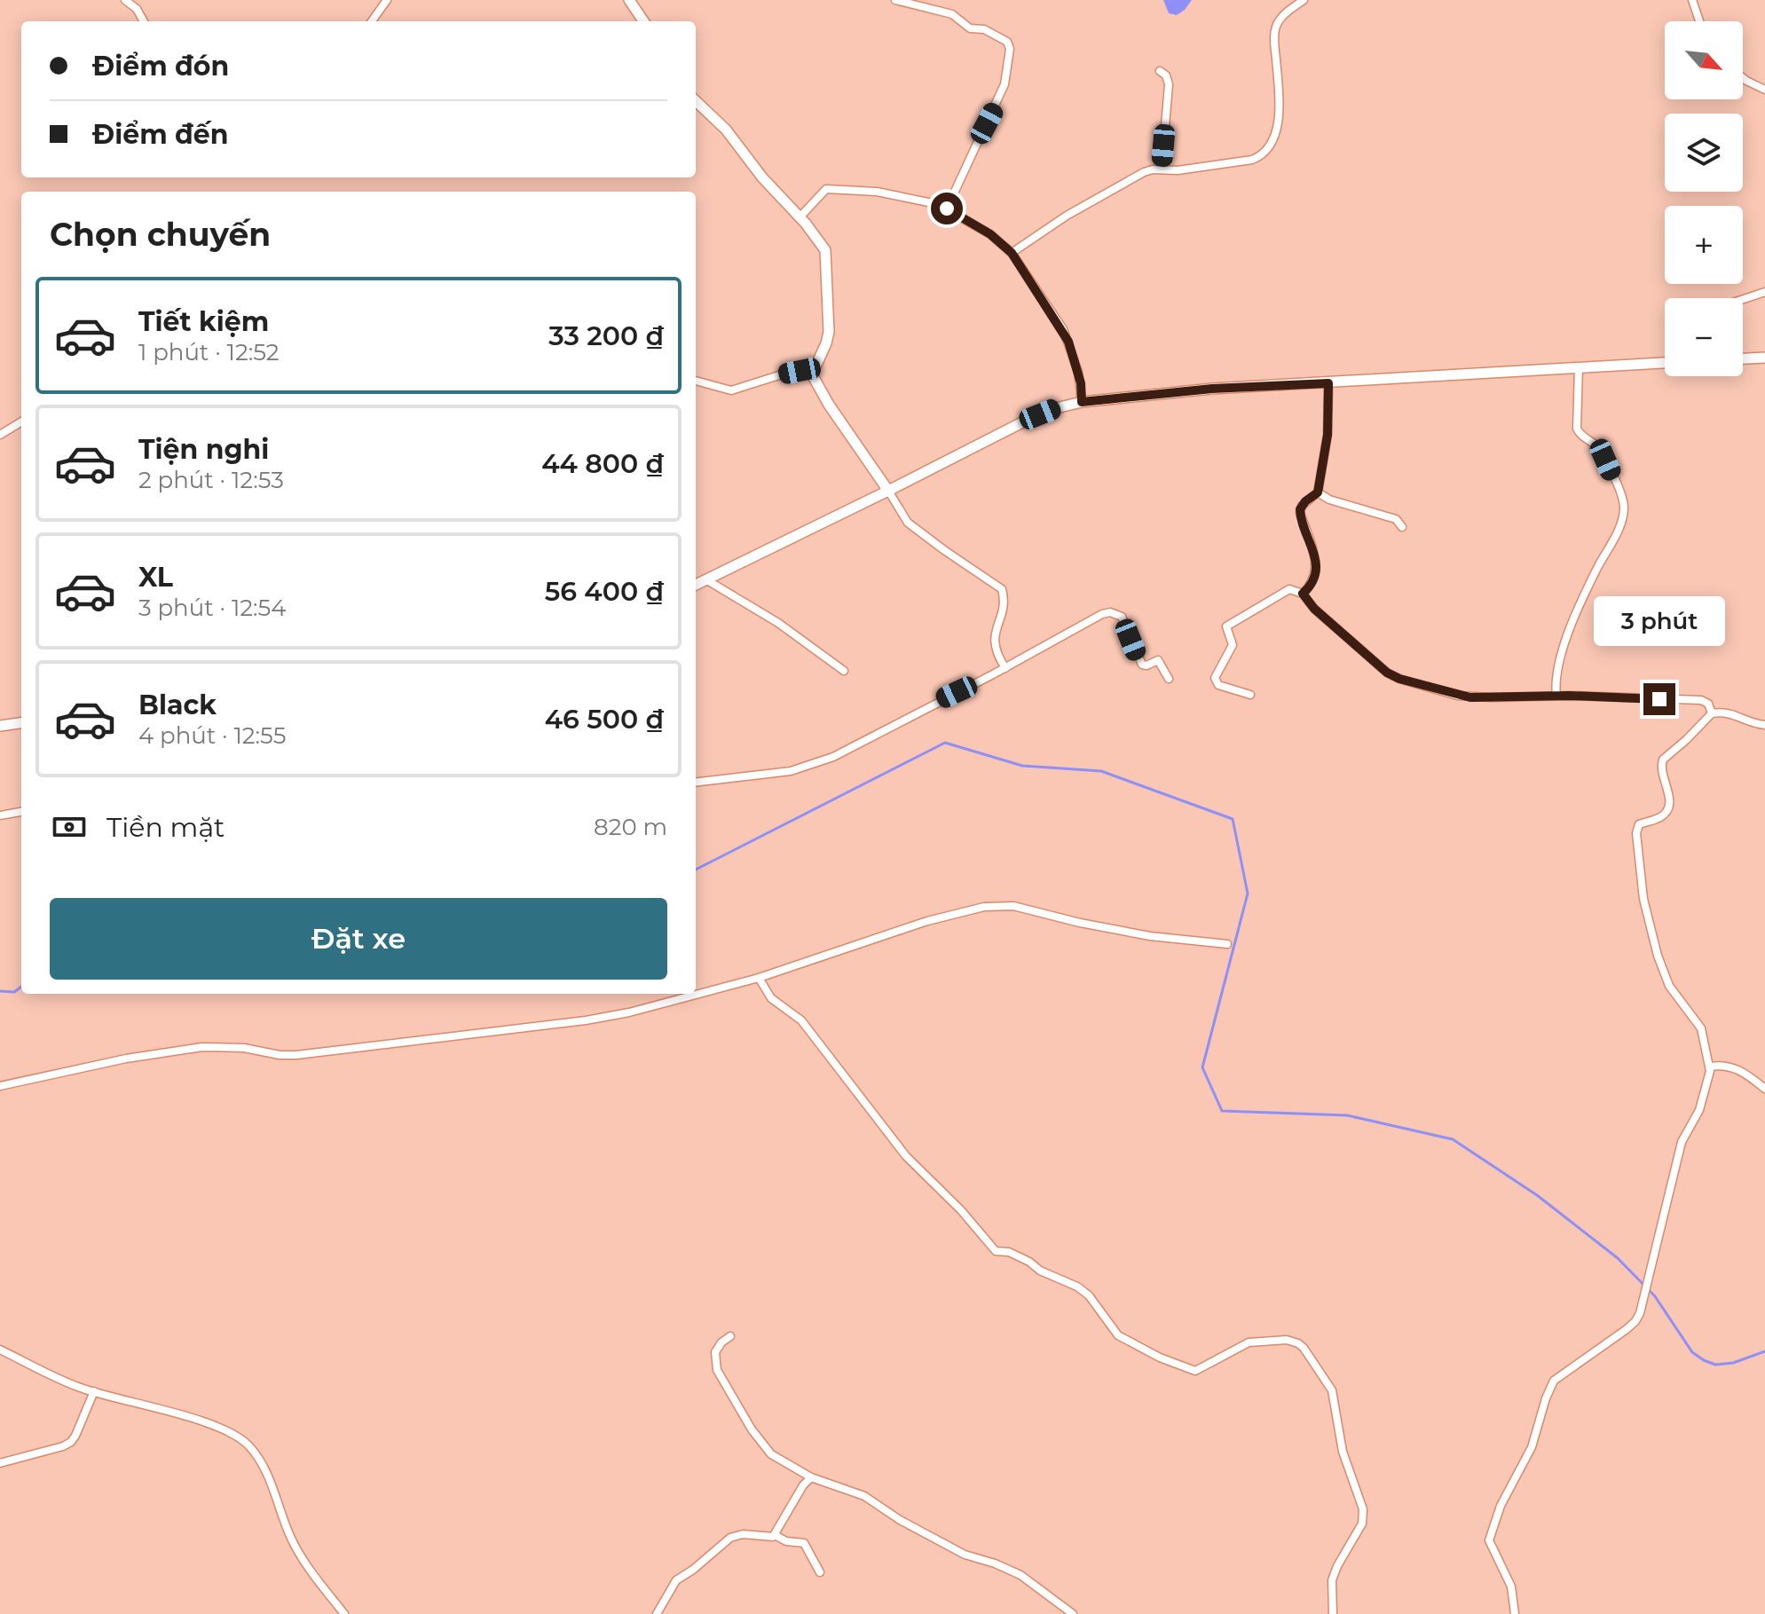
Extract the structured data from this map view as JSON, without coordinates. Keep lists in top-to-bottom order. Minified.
{"north":"bottom right","page":{"map_buttons":["+","−"],"banner":["Điểm đón","Điểm đến"],"heading":"Chọn chuyến","list":[{"name":"Tiết kiệm","note":"1 phút · 12:52","value":"33 200 ₫"},{"name":"Tiện nghi","note":"2 phút · 12:53","value":"44 800 ₫"},{"name":"XL","note":"3 phút · 12:54","value":"56 400 ₫"},{"name":"Black","note":"4 phút · 12:55","value":"46 500 ₫"}],"bubble":"3 phút","pay":["Tiền mặt","820 m"],"buttons":"Đặt xe"}}
